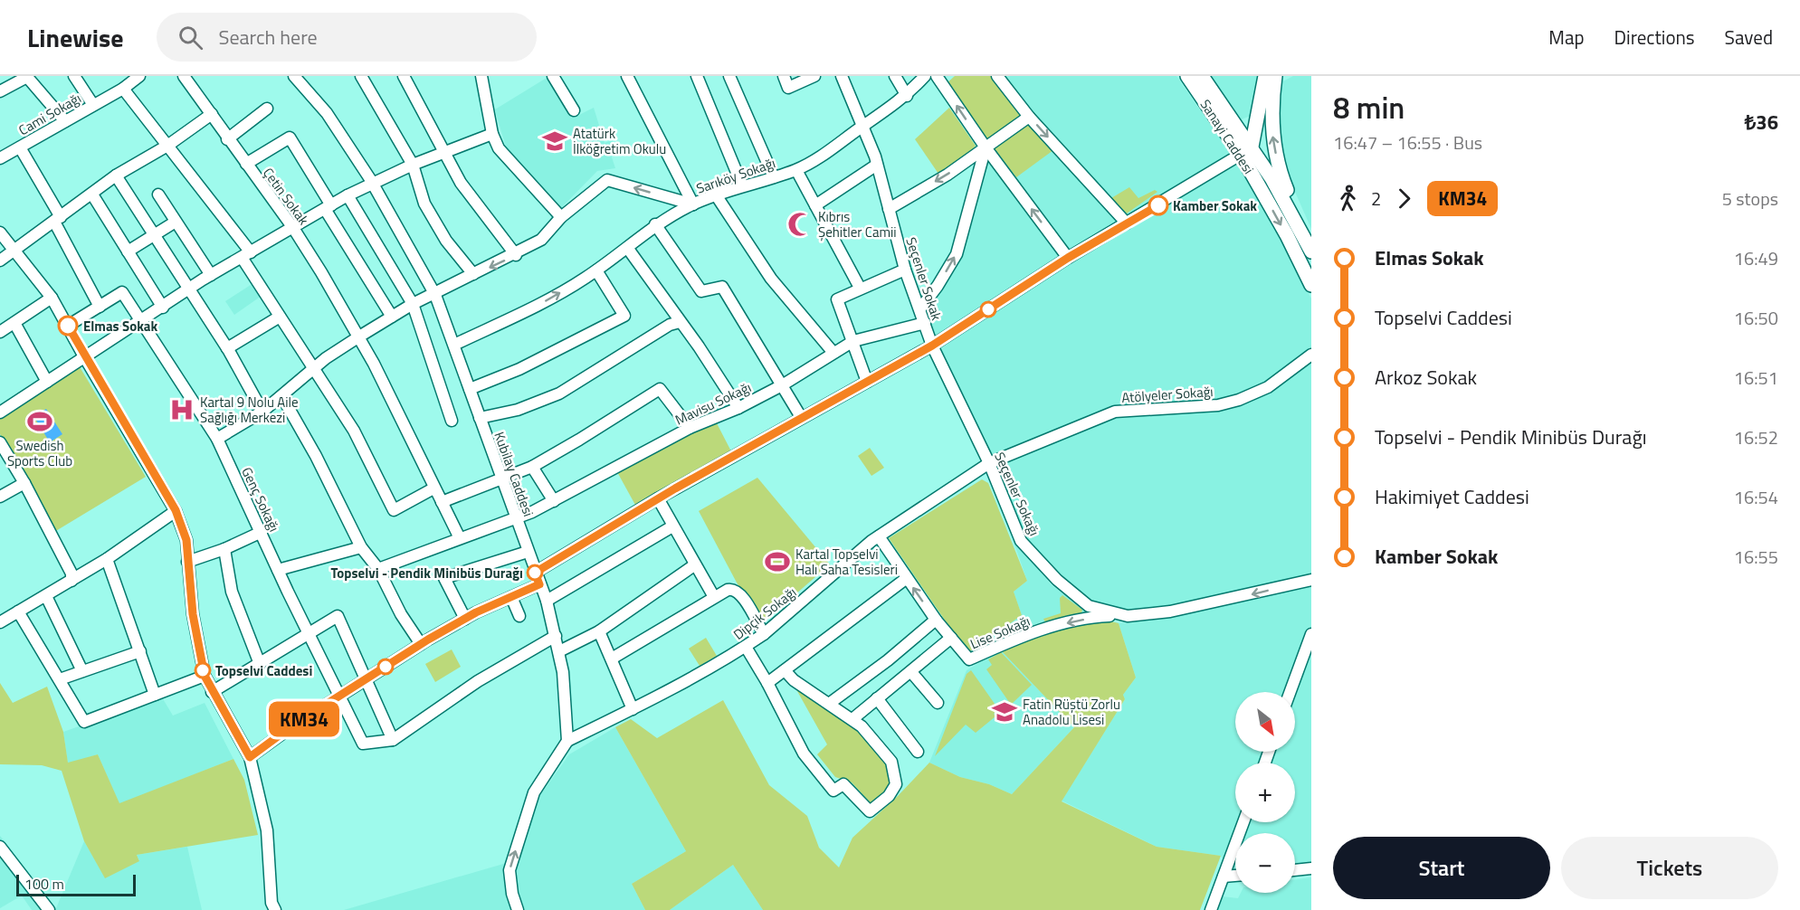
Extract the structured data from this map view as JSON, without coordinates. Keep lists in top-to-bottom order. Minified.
{"streets":{"main road":["Sanayi Caddesi"],"street":["Cami Sokağı","Sarıköy Sokağı","Çetin Sokak","Seçenler Sokak","Atölyeler Sokağı","Mavisu Sokağı","Kubilay Caddesi","Seçenler Sokağı","Genç Sokağı","Dipçik Sokağı","Lise Sokağı"]},"crossings":[["Sarıköy Sokağı","Çetin Sokak"],["Sarıköy Sokağı","Seçenler Sokak"],["Sarıköy Sokağı","Kubilay Caddesi"],["Sarıköy Sokağı","Genç Sokağı"],["Çetin Sokak","Mavisu Sokağı"],["Seçenler Sokak","Mavisu Sokağı"],["Seçenler Sokak","Seçenler Sokağı"],["Atölyeler Sokağı","Seçenler Sokağı"],["Atölyeler Sokağı","Dipçik Sokağı"],["Mavisu Sokağı","Kubilay Caddesi"],["Kubilay Caddesi","Dipçik Sokağı"],["Seçenler Sokağı","Dipçik Sokağı"],["Seçenler Sokağı","Lise Sokağı"],["Dipçik Sokağı","Lise Sokağı"]],"one_way":["Lise Sokağı"],"places":{"school or university":["Atatürk İlköğretim Okulu","Fatin Rüştü Zorlu Anadolu Lisesi"],"other":["Kamber Sokak","Elmas Sokak","Topselvi - Pendik Minibüs Durağı","Topselvi Caddesi"],"mosque":["Kıbrıs Şehitler Camii"],"hospital":["Kartal 9 Nolu Aile Sağlığı Merkezi"],"sports":["Swedish Sports Club","Kartal Topselvi Halı Saha Tesisleri"]},"lines":["bus line KM34"],"scale_bar":"100 m","north":"bottom right","page":{"header":"Linewise","search":"Search here","nav":["Map","Directions","Saved"],"on_map":"KM34","heading":["8 min","16:47 – 16:55 · Bus","₺36"],"legs":["2","KM34","5 stops"],"list":[{"name":"Elmas Sokak","value":"16:49"},{"name":"Topselvi Caddesi","value":"16:50"},{"name":"Arkoz Sokak","value":"16:51"},{"name":"Topselvi - Pendik Minibüs Durağı","value":"16:52"},{"name":"Hakimiyet Caddesi","value":"16:54"},{"name":"Kamber Sokak","value":"16:55"}],"map_buttons":["+","−"],"buttons":["Start","Tickets"],"scale":"100 m"}}
